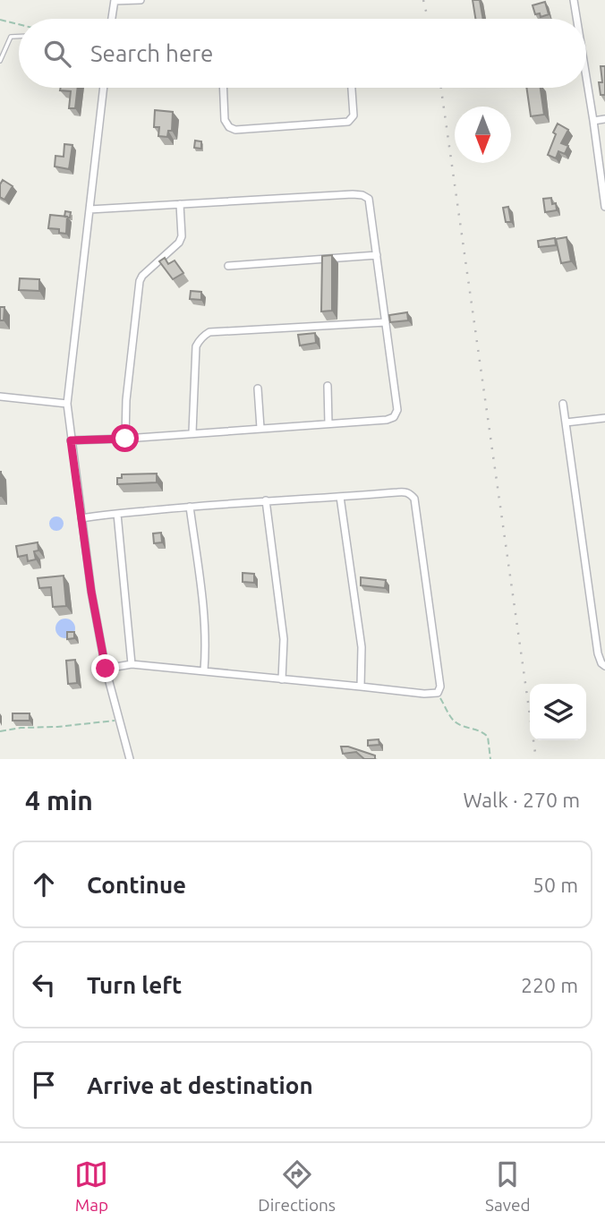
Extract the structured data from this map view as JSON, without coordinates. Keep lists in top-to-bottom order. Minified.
{"north":"bottom","page":{"search":"Search here","heading":["4 min","Walk · 270 m"],"list":[["Continue","50 m"],["Turn left","220 m"],"Arrive at destination"],"nav":["Map","Directions","Saved"]}}
